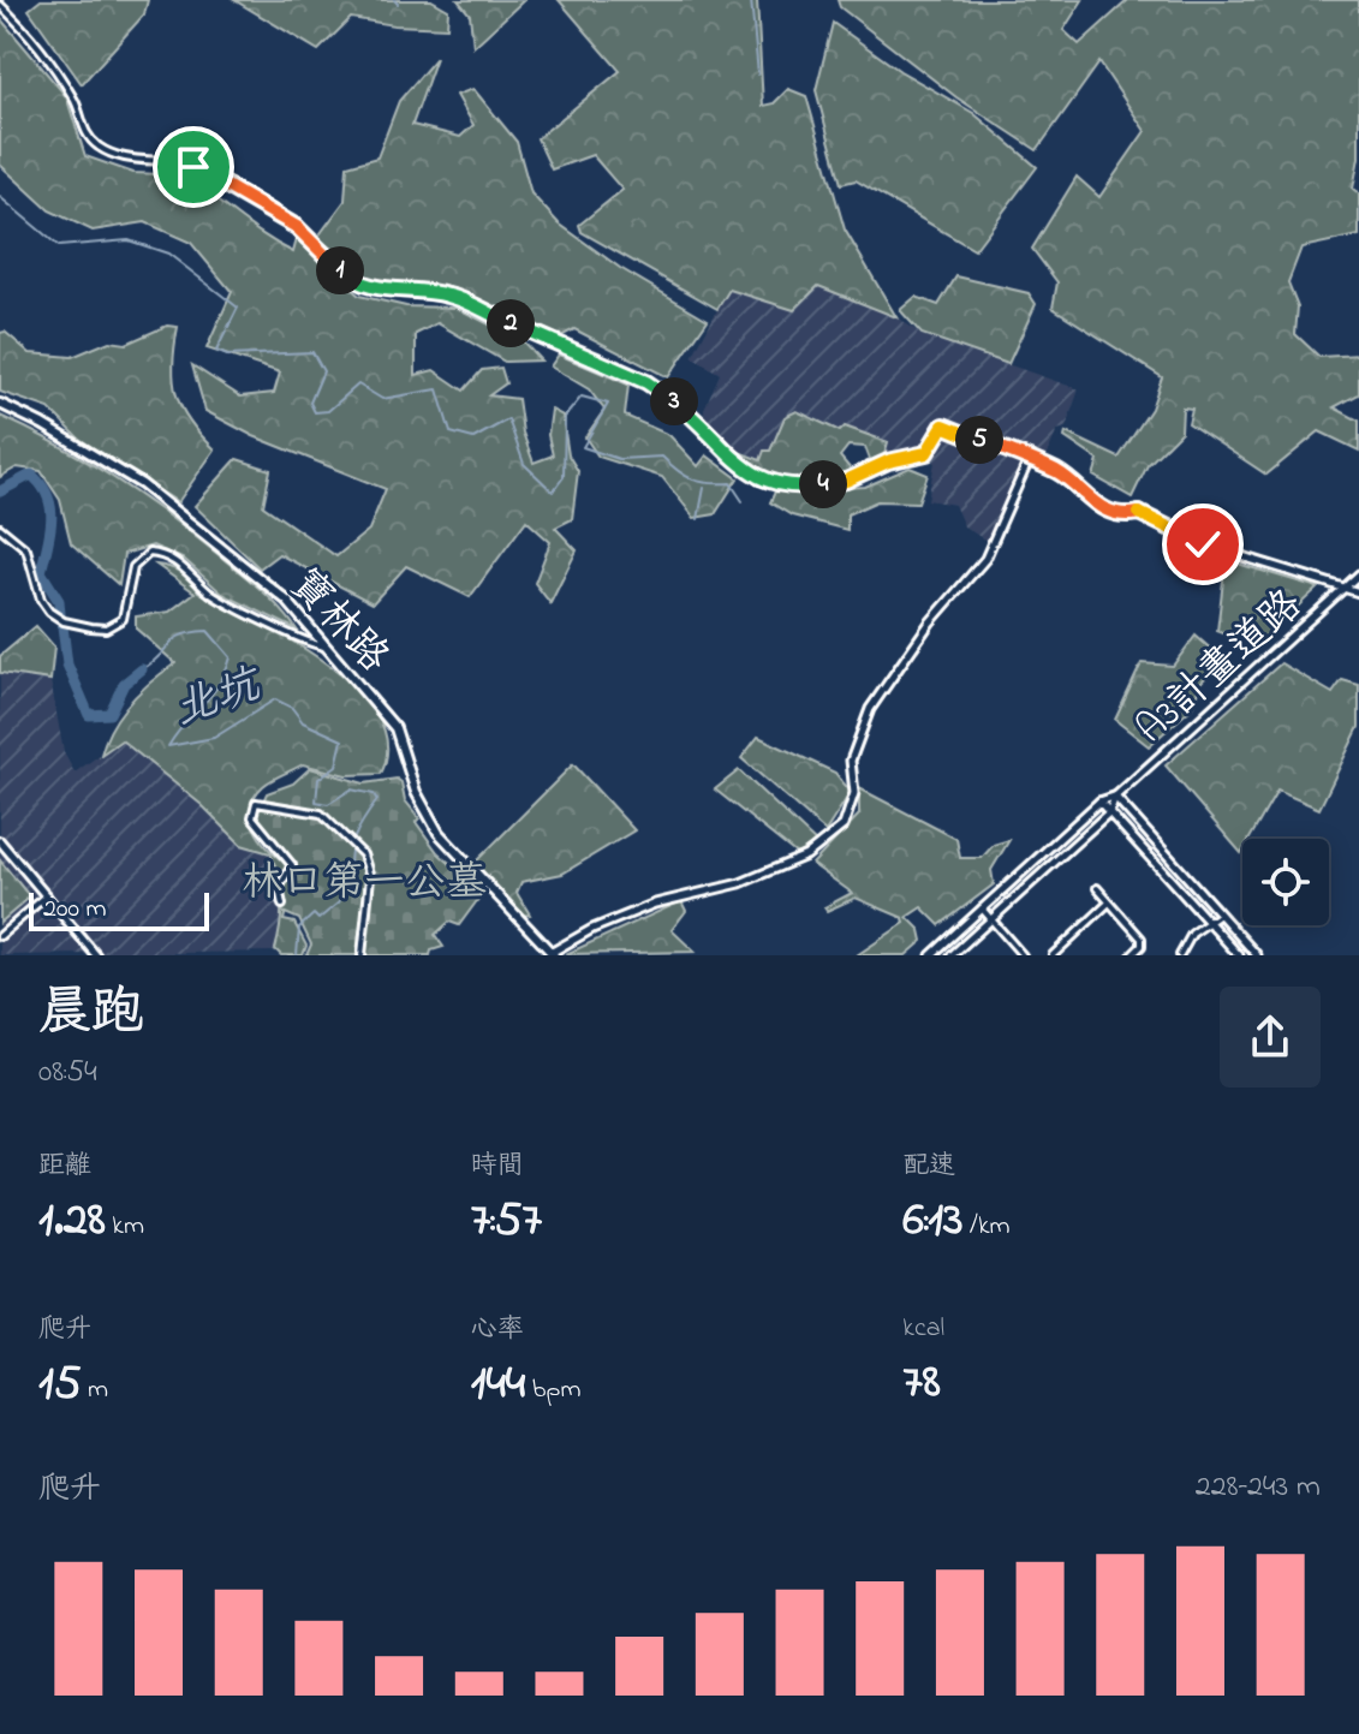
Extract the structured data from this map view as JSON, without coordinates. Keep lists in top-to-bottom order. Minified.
{"streets":{"main road":["寶林路"],"street":["A3計畫道路"]},"water":["北坑"],"parks":["林口第一公墓"],"scale_bar":"200 m","page":{"pins":["1","2","3","5","4"],"scale":"200 m","heading":["晨跑","08:54"],"stats":[["距離","1.28 km"],["時間","7:57"],["配速","6:13 /km"],["爬升","15 m"],["心率","144 bpm"],["kcal","78"]],"chart":["爬升","228–243 m"]}}
